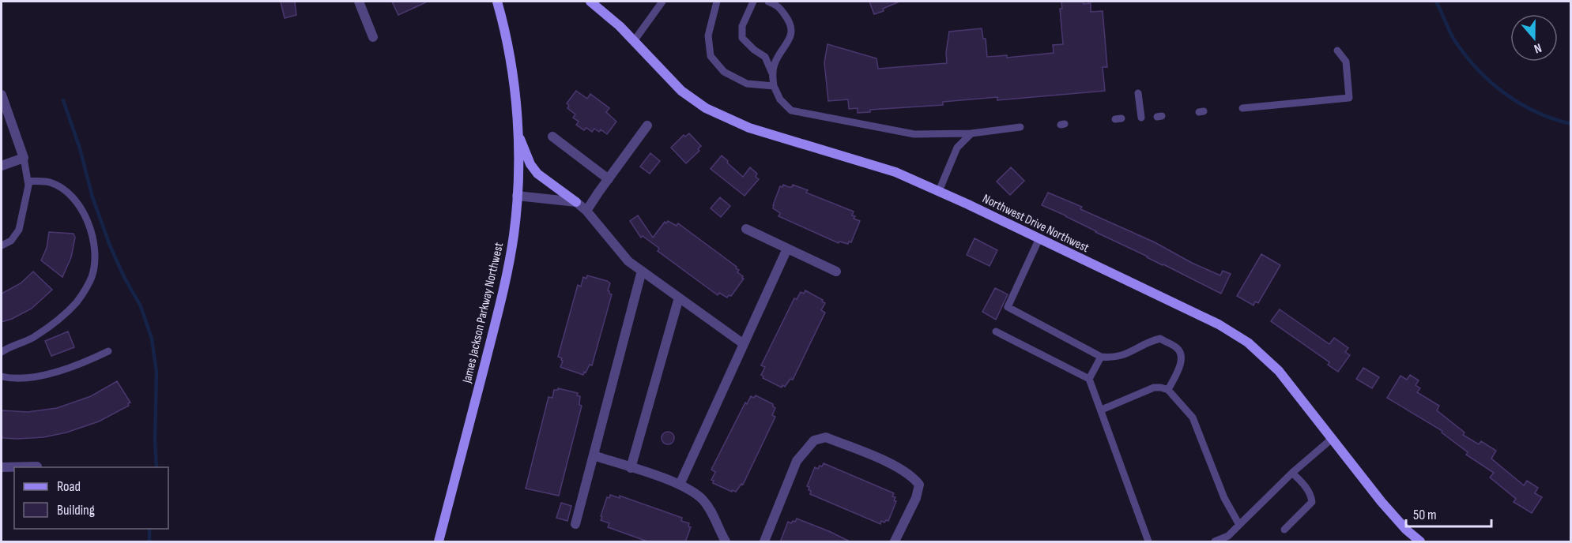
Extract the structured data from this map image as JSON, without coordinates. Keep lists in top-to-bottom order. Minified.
{"streets":{"street":["Northwest Drive Northwest","James Jackson Parkway Northwest"]},"legend":["Road","Building"],"scale_bar":"50 m","north":"bottom"}
